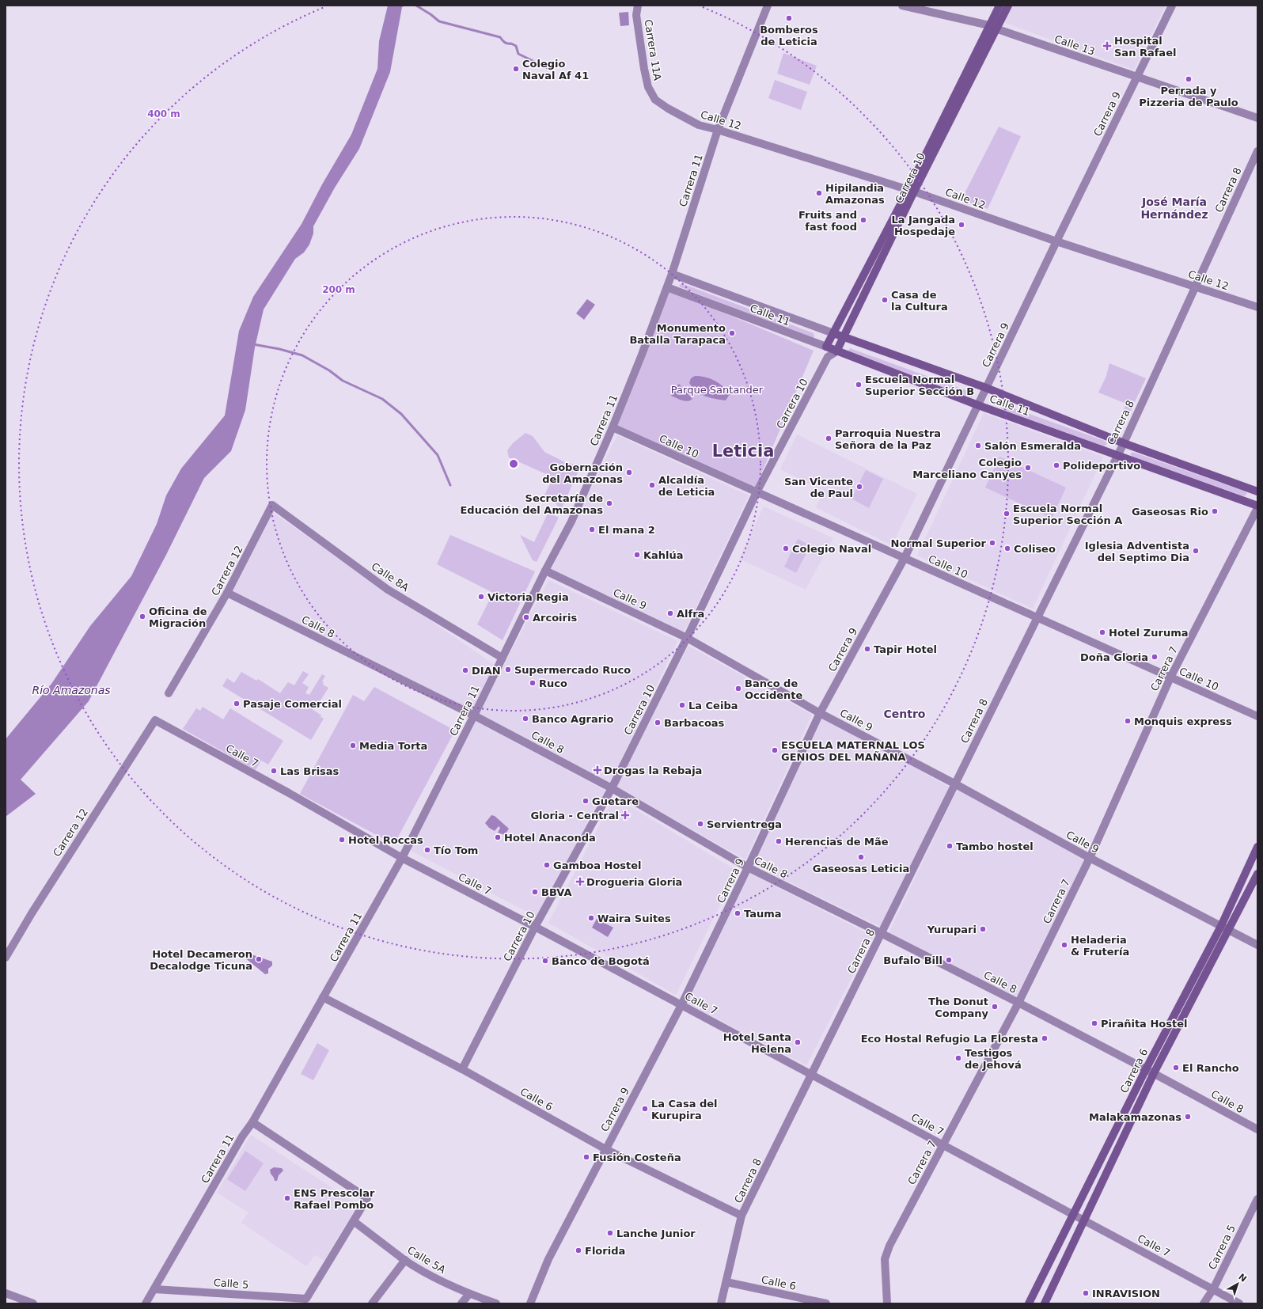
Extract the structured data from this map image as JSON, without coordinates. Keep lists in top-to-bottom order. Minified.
{"streets":{"main road":["Carrera 10","Calle 11","Carrera 6"],"street":["Calle 13","Carrera 11A","Carrera 9","Calle 12","Carrera 11","Carrera 8","Calle 10","Carrera 12","Calle 8A","Calle 9","Calle 8","Carrera 7","Calle 7","Calle 6","Carrera 5","Calle 5A","Calle 5"]},"crossings":[["Calle 13","Carrera 9"],["Calle 13","Carrera 10"],["Carrera 11A","Calle 12"],["Carrera 9","Calle 12"],["Carrera 9","Calle 11"],["Carrera 9","Calle 10"],["Carrera 9","Calle 9"],["Carrera 9","Calle 8"],["Carrera 9","Calle 7"],["Carrera 9","Calle 6"],["Calle 12","Carrera 10"],["Calle 12","Carrera 11"],["Calle 12","Carrera 8"],["Carrera 10","Calle 11"],["Carrera 10","Calle 10"],["Carrera 10","Calle 9"],["Carrera 10","Calle 8"],["Carrera 10","Calle 7"],["Carrera 10","Calle 6"],["Carrera 11","Calle 11"],["Carrera 11","Calle 10"],["Carrera 11","Calle 8A"],["Carrera 11","Calle 9"],["Carrera 11","Calle 8"],["Carrera 11","Calle 7"],["Carrera 11","Calle 6"],["Carrera 11","Calle 5"],["Carrera 8","Calle 11"],["Carrera 8","Calle 10"],["Carrera 8","Calle 9"],["Carrera 8","Calle 8"],["Carrera 8","Calle 7"],["Carrera 8","Calle 6"],["Calle 10","Carrera 7"],["Carrera 12","Calle 8A"],["Carrera 12","Calle 8"],["Carrera 12","Calle 7"],["Calle 9","Carrera 7"],["Calle 9","Carrera 6"],["Calle 8","Carrera 7"],["Calle 8","Carrera 6"],["Carrera 7","Calle 7"],["Calle 7","Carrera 6"],["Calle 7","Carrera 5"],["Calle 5A","Calle 5"]],"districts":["José María Hernández","Leticia","Centro"],"water":["Río Amazonas"],"parks":["Parque Santander"],"places":{"other":["Bomberos de Leticia","Colegio Naval Af 41","Perrada y Pizzeria de Paulo","Hipilandia Amazonas","Fruits and fast food","La Jangada Hospedaje","Casa de la Cultura","Monumento Batalla Tarapaca","Escuela Normal Superior Sección B","Parroquia Nuestra Señora de la Paz","Salón Esmeralda","Polideportivo","Colegio Marceliano Canyes","Gobernación del Amazonas","Alcaldía de Leticia","San Vicente de Paul","Secretaría de Educación del Amazonas","Gaseosas Rio","Escuela Normal Superior Sección A","El mana 2","Normal Superior","Colegio Naval","Coliseo","Iglesia Adventista del Septimo Dia","Kahlúa","Victoria Regia","Alfra","Oficina de Migración","Arcoiris","Hotel Zuruma","Tapir Hotel","Doña Gloria","Supermercado Ruco","DIAN","Ruco","Banco de Occidente","Pasaje Comercial","La Ceiba","Banco Agrario","Monquis express","Barbacoas","Media Torta","ESCUELA MATERNAL LOS GENIOS DEL MAÑANA","Las Brisas","Guetare","Servientrega","Hotel Anaconda","Hotel Roccas","Herencias de Mãe","Tambo hostel","Tío Tom","Gaseosas Leticia","Gamboa Hostel","BBVA","Tauma","Waira Suites","Yurupari","Heladeria & Frutería","Hotel Decameron Decalodge Ticuna","Bufalo Bill","Banco de Bogotá","The Donut Company","Pirañita Hostel","Eco Hostal Refugio La Floresta","Hotel Santa Helena","Testigos de Jehová","El Rancho","La Casa del Kurupira","Malakamazonas","Fusión Costeña","ENS Prescolar Rafael Pombo","Lanche Junior","Florida","INRAVISION"],"health":["Hospital San Rafael","Drogas la Rebaja","Gloria - Central","Drogueria Gloria"]},"north":"top right","rings":["400 m","200 m"]}
